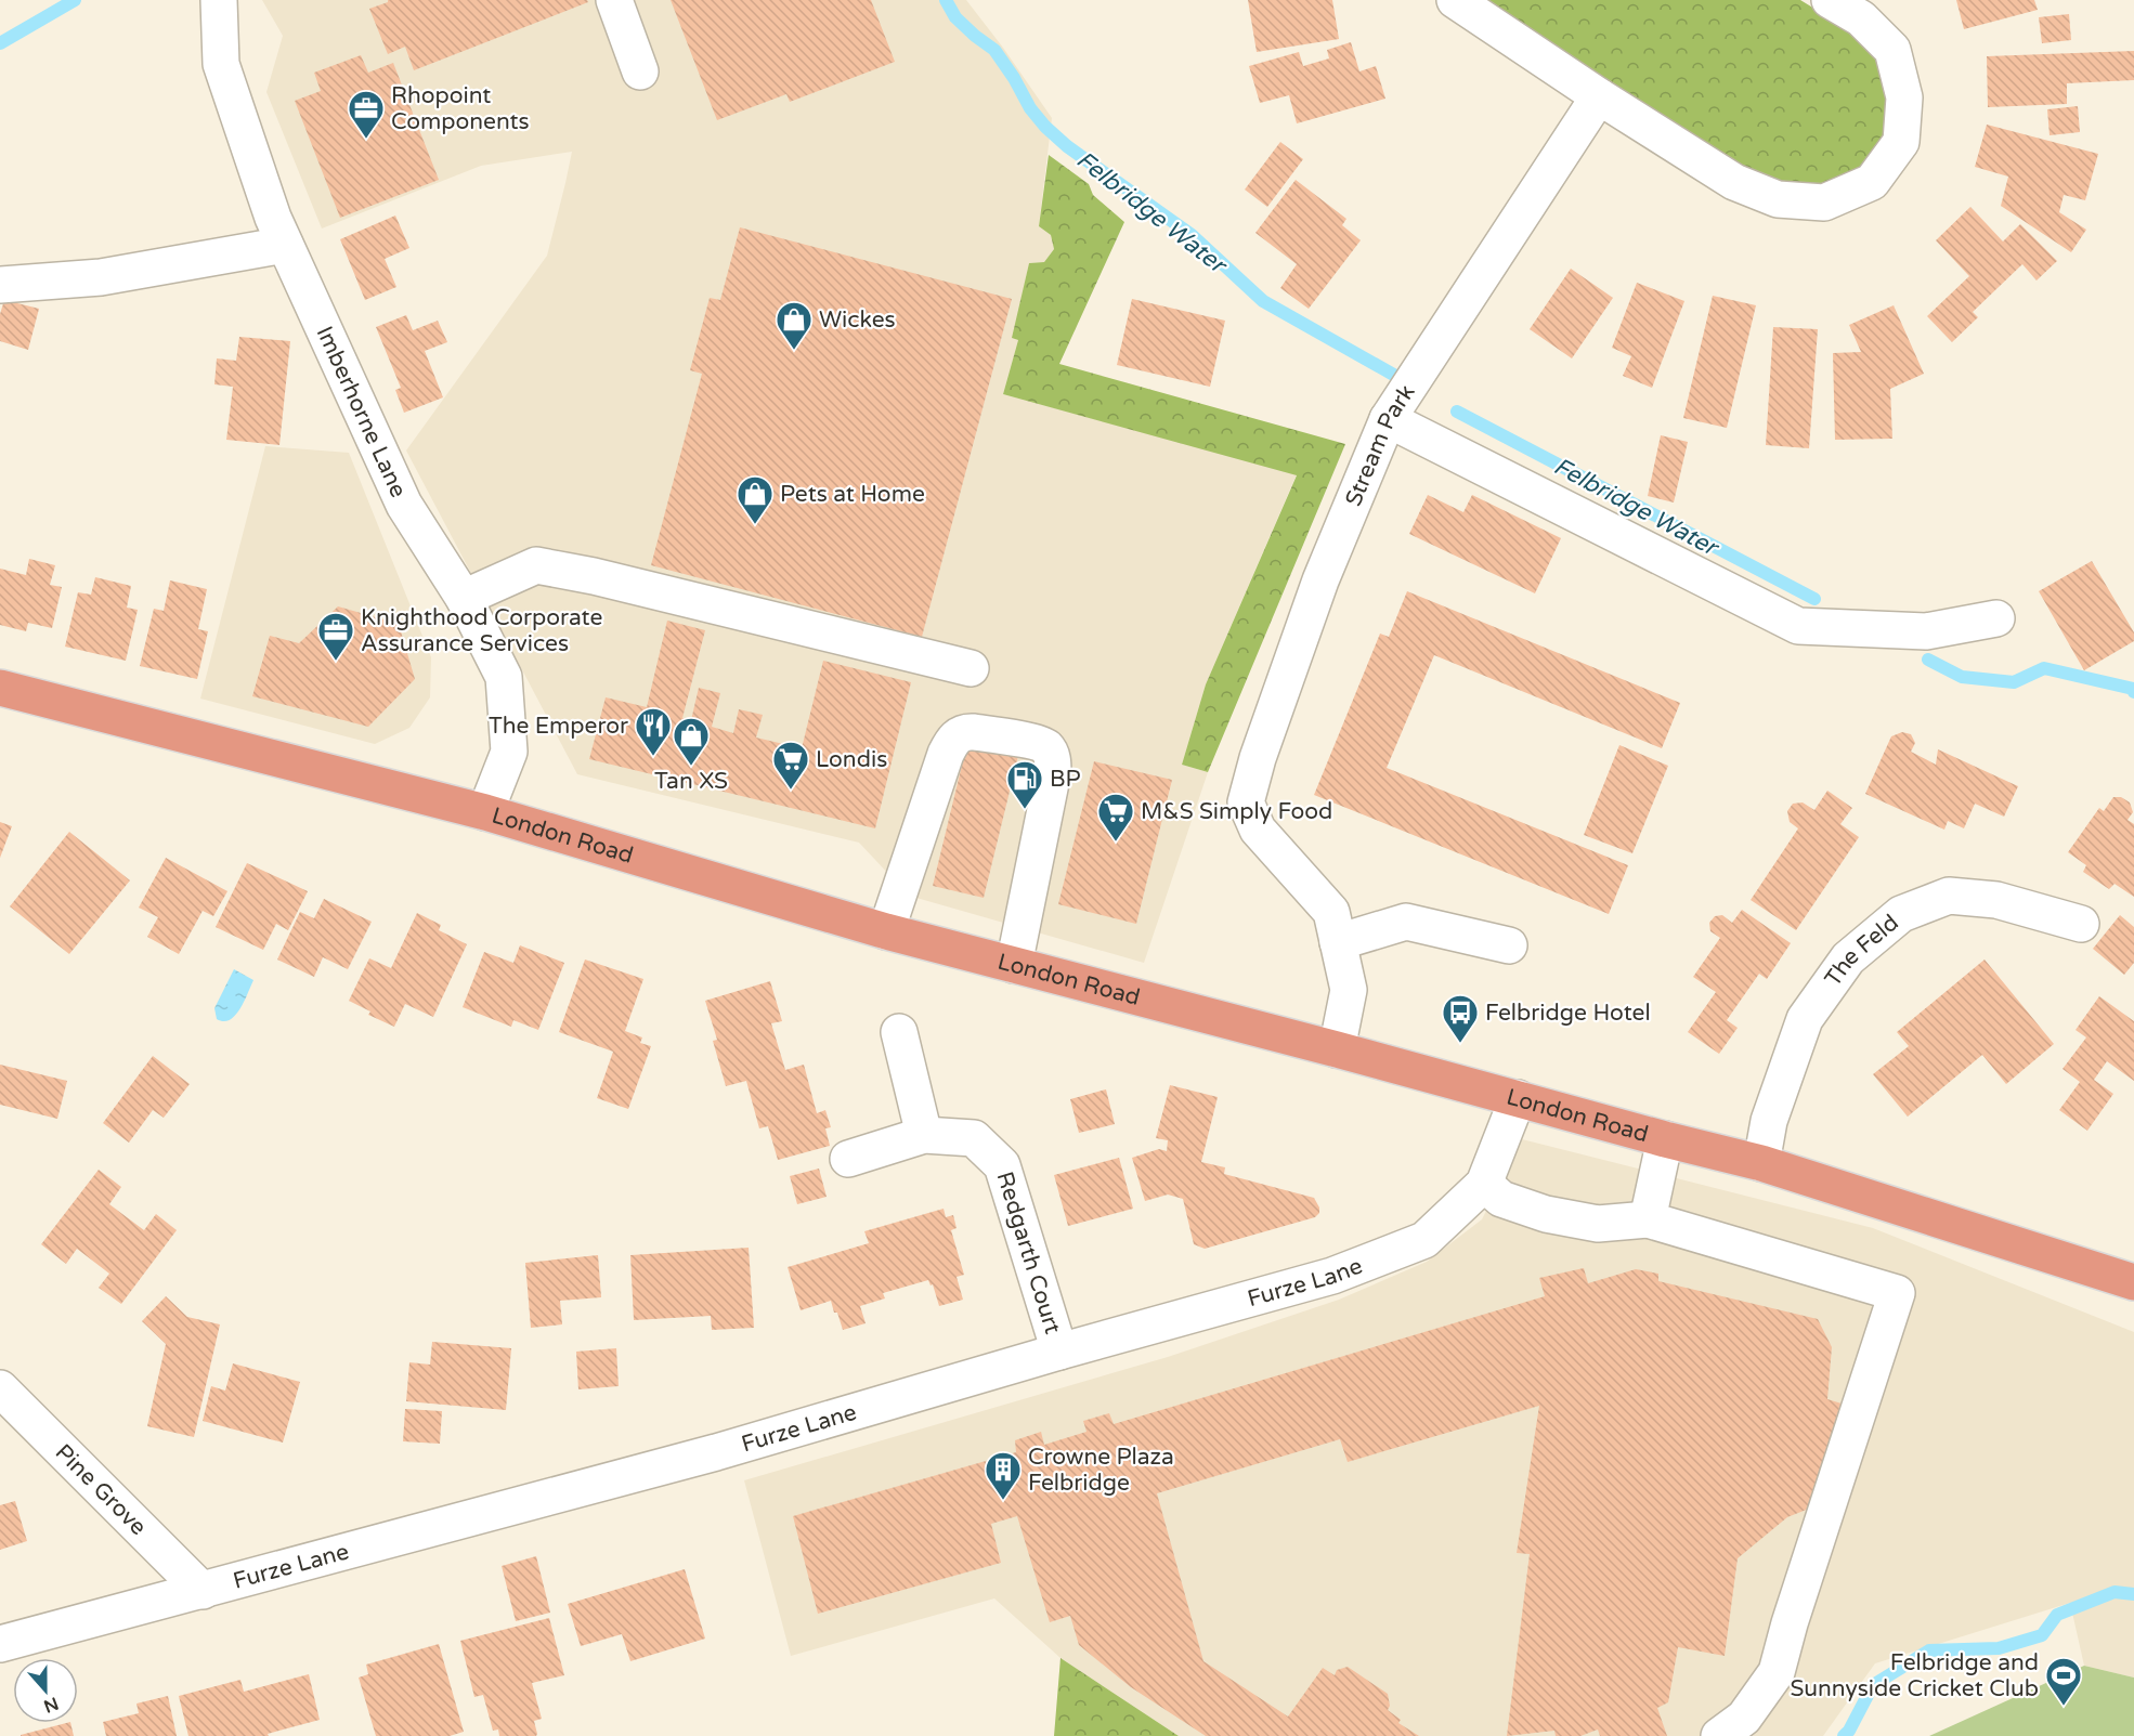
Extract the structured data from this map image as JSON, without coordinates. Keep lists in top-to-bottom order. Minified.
{"streets":{"highway":["London Road"],"street":["Imberhorne Lane","Stream Park","The Feld","Redgarth Court","Furze Lane","Pine Grove"]},"crossings":[["Imberhorne Lane","London Road"],["London Road","The Feld"],["London Road","Furze Lane"],["Redgarth Court","Furze Lane"],["Furze Lane","Pine Grove"]],"water":["Felbridge Water"],"places":{"office":["Rhopoint Components","Knighthood Corporate Assurance Services"],"shop":["Wickes","Pets at Home","Tan XS"],"restaurant":["The Emperor"],"supermarket":["Londis","M&S Simply Food"],"fuel station":["BP"],"bus stop":["Felbridge Hotel"],"building":["Crowne Plaza Felbridge"],"sports":["Felbridge and Sunnyside Cricket Club"]},"north":"bottom"}
